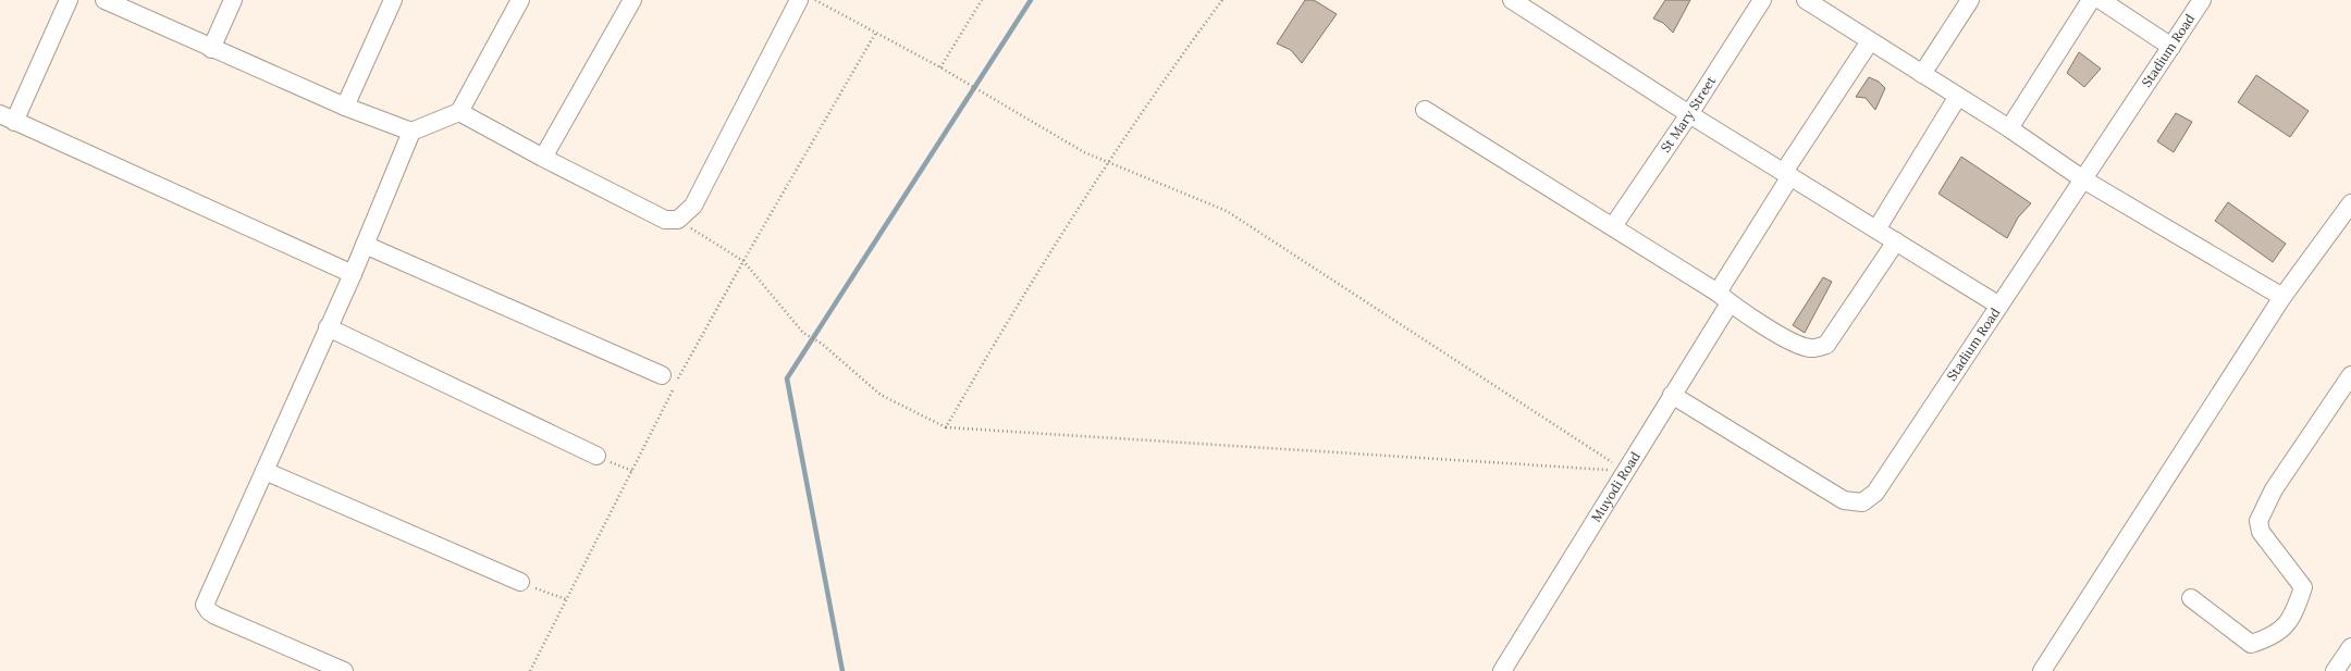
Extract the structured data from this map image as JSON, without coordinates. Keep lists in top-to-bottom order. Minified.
{"streets":{"street":["Stadium Road","St Mary Street","Muyodi Road"]},"crossings":[["Stadium Road","Muyodi Road"]]}
